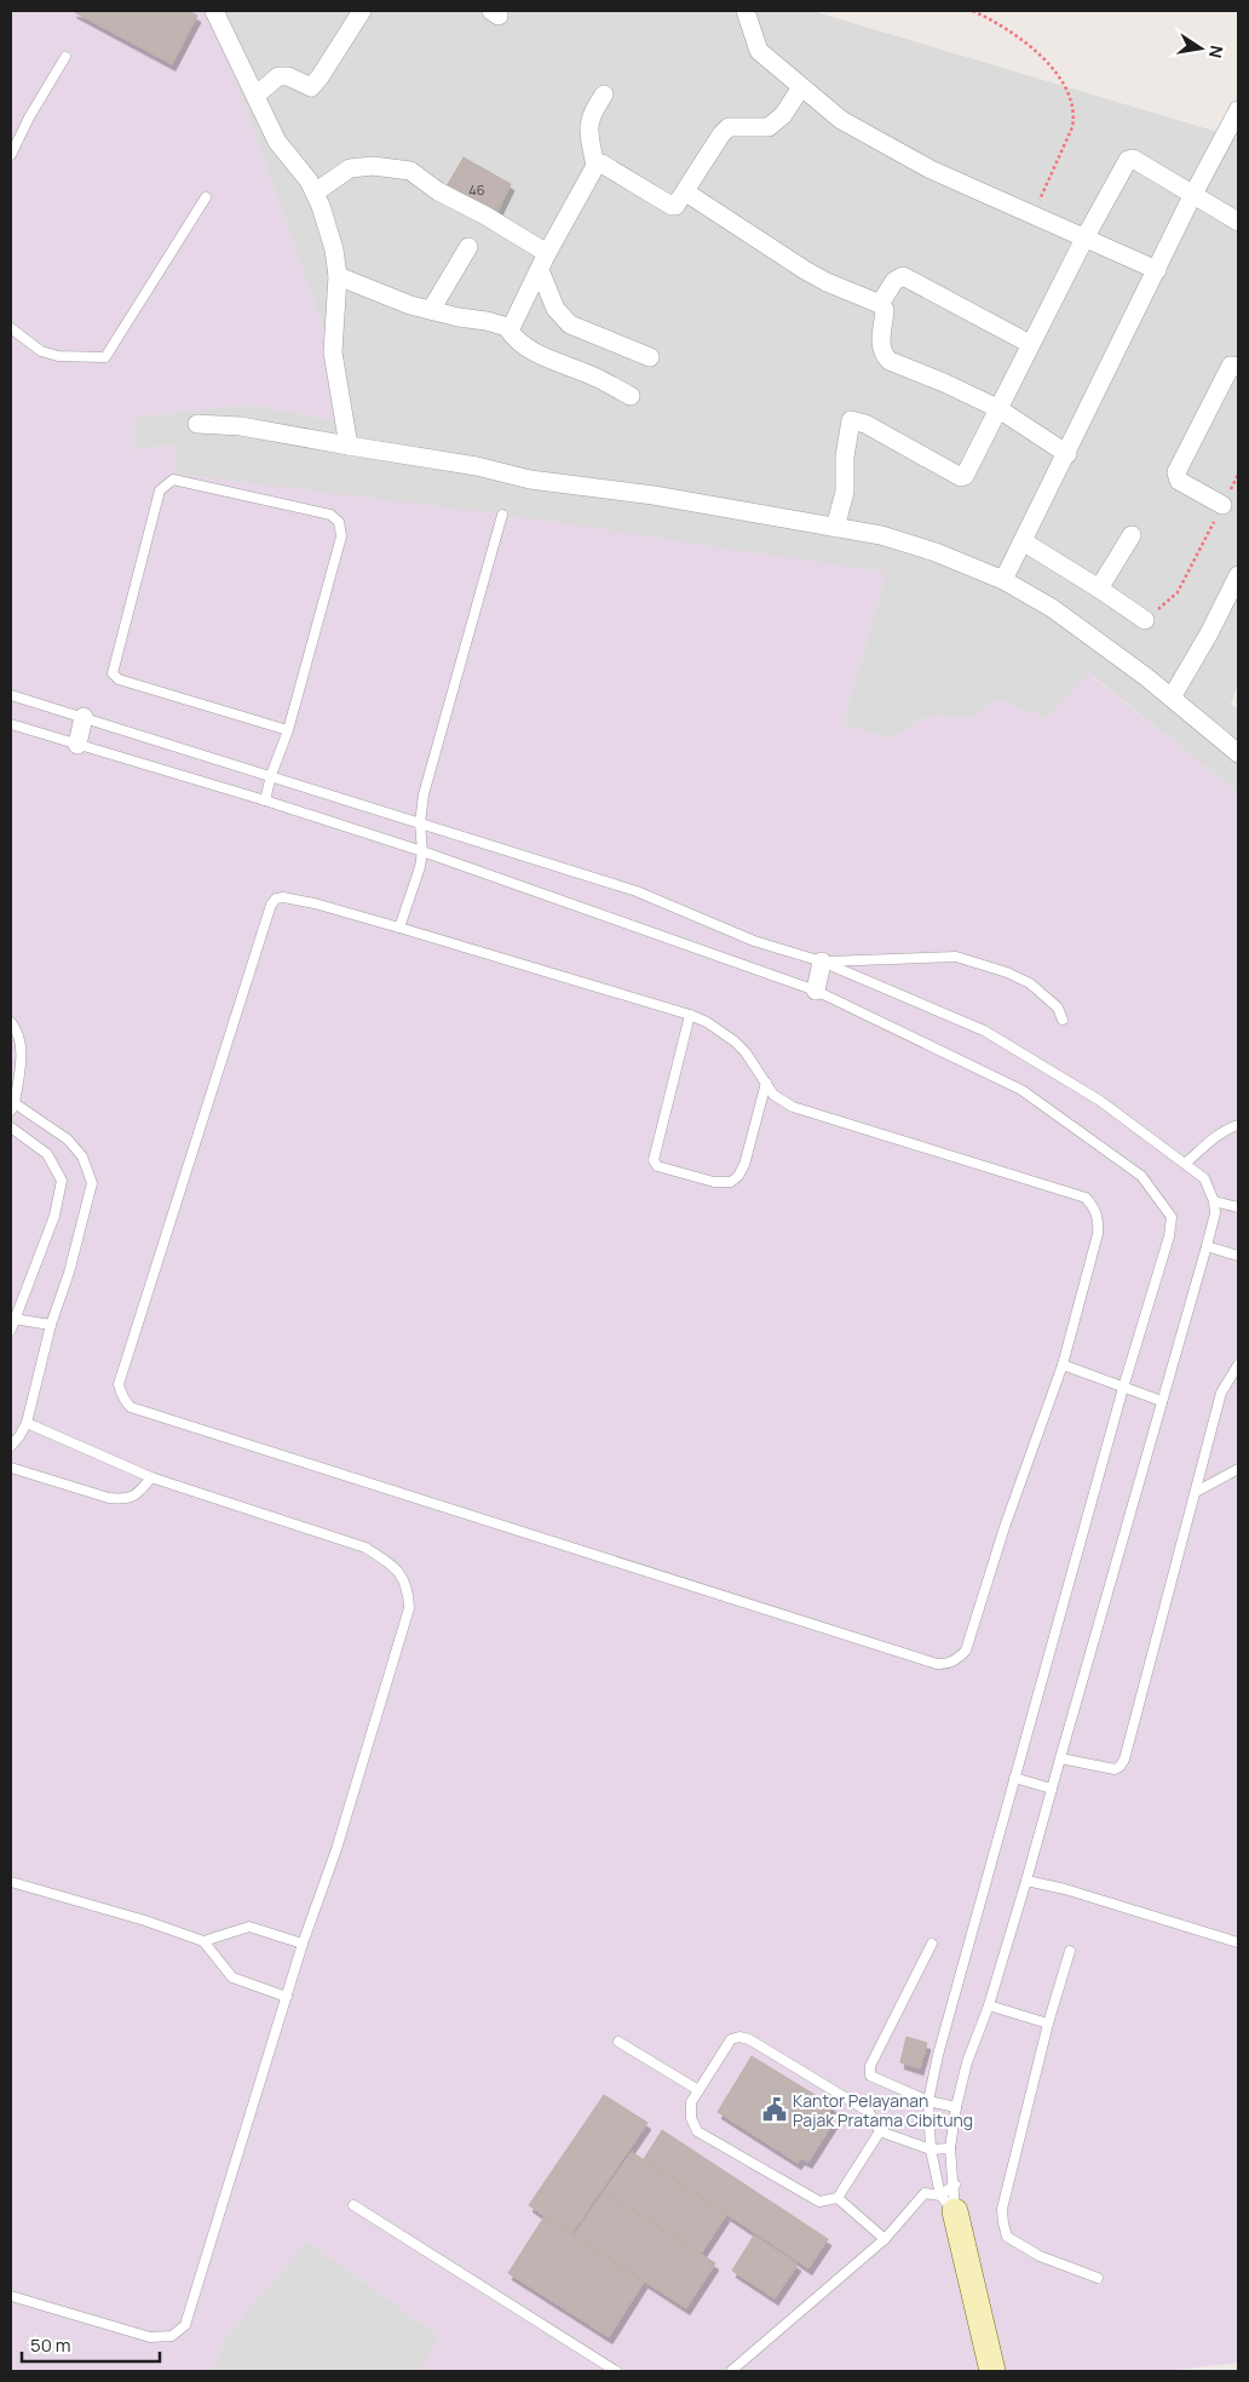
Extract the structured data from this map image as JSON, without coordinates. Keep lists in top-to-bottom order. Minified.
{"places":{"public building":["Kantor Pelayanan Pajak Pratama Cibitung"]},"house_numbers":["46"],"scale_bar":"50 m","north":"right"}
